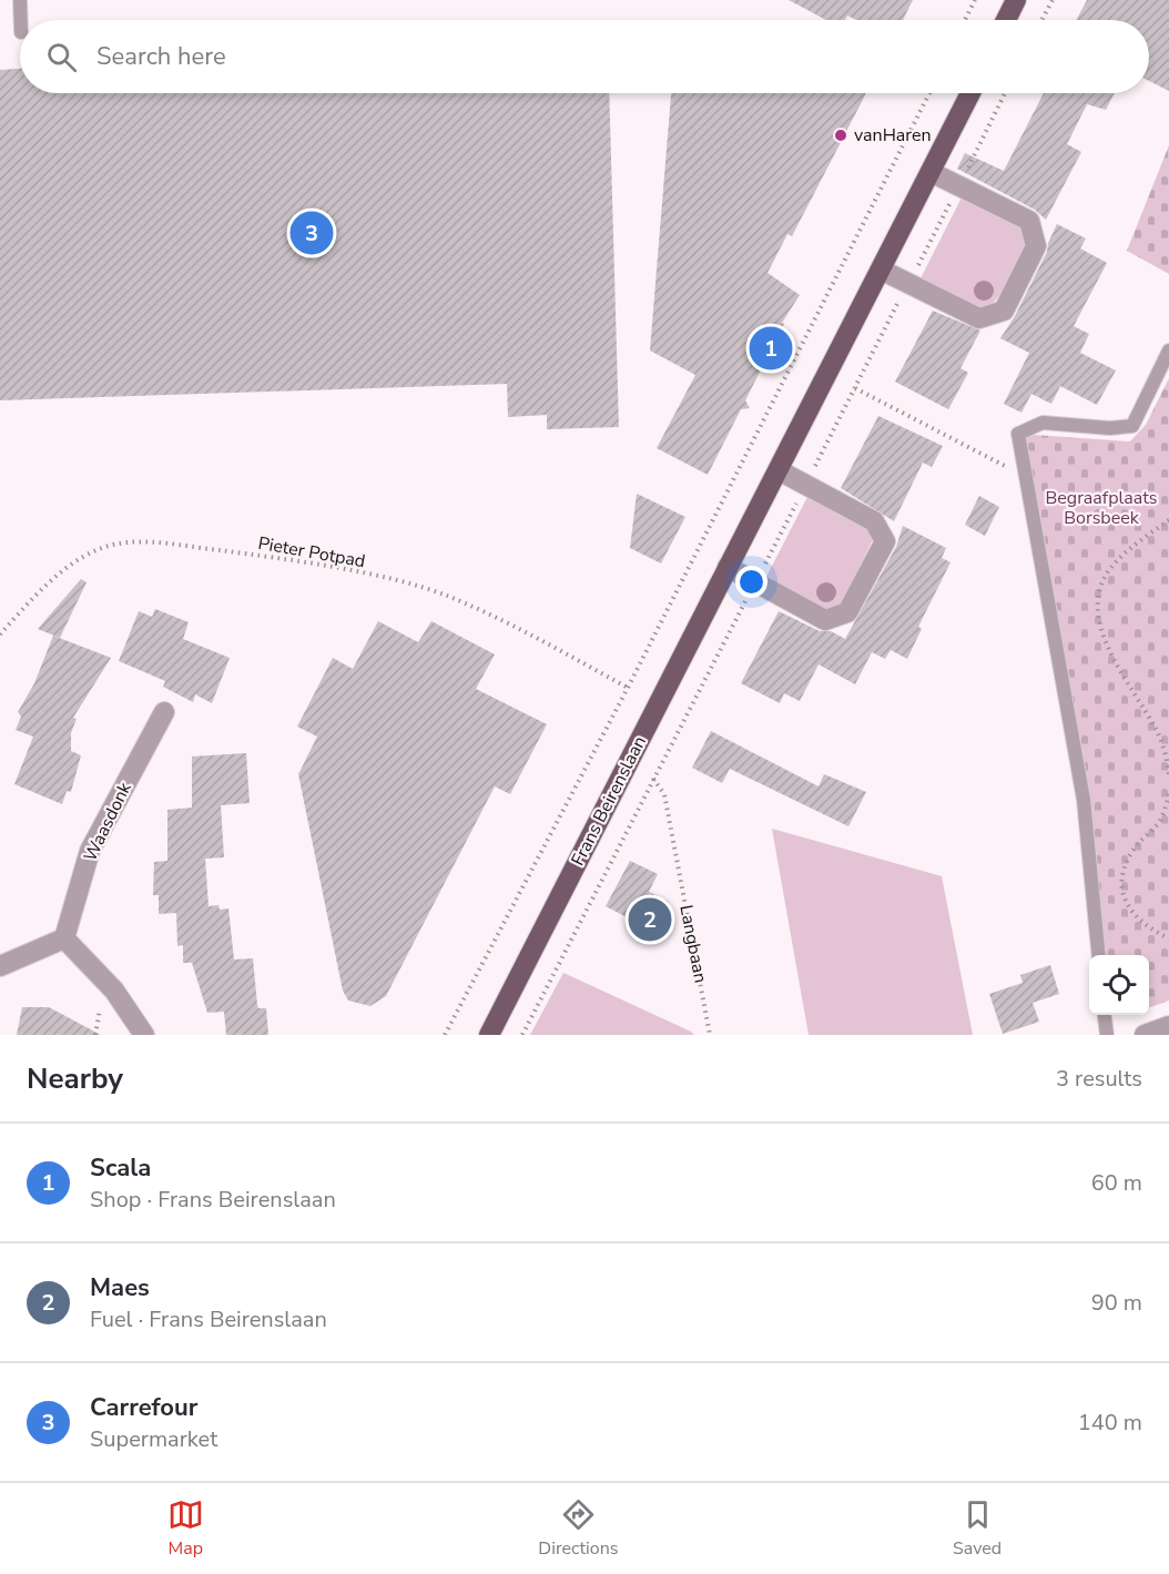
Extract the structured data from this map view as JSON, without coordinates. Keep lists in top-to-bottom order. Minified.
{"streets":{"main road":["Frans Beirenslaan"],"street":["Waasdonk"],"path":["Pieter Potpad","Langbaan"]},"parks":["Begraafplaats Borsbeek"],"places":["vanHaren"],"page":{"search":"Search here","pins":["3","1","2"],"heading":["Nearby","3 results"],"list":[{"mark":"1","name":"Scala","note":"Shop · Frans Beirenslaan","value":"60 m"},{"mark":"2","name":"Maes","note":"Fuel · Frans Beirenslaan","value":"90 m"},{"mark":"3","name":"Carrefour","note":"Supermarket","value":"140 m"}],"nav":["Map","Directions","Saved"]}}
